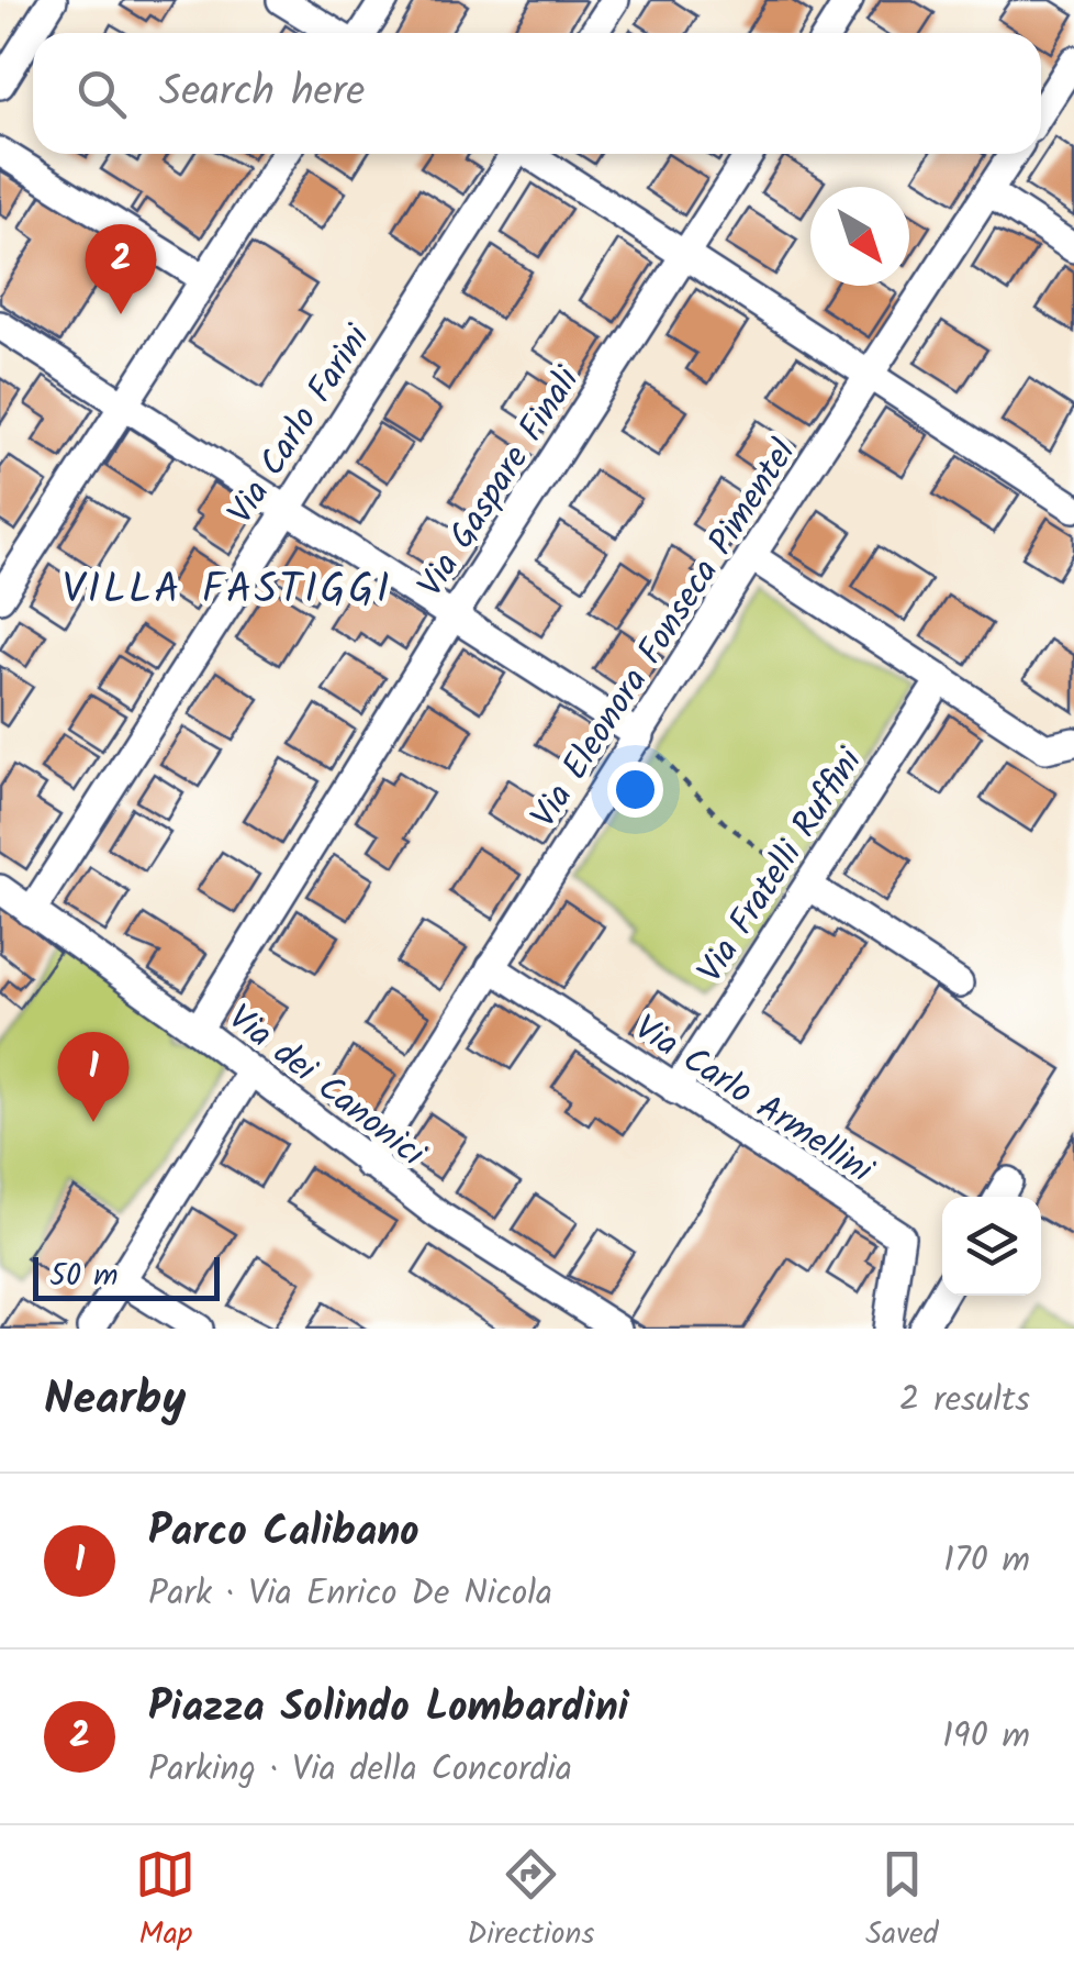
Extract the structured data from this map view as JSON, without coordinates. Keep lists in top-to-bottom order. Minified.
{"streets":{"street":["Via Carlo Farini","Via Gaspare Finali","Via Eleonora Fonseca Pimentel","Via Fratelli Ruffini","Via dei Canonici","Via Carlo Armellini"]},"crossings":[["Via Carlo Farini","Via dei Canonici"],["Via Gaspare Finali","Via dei Canonici"],["Via Eleonora Fonseca Pimentel","Via dei Canonici"],["Via Eleonora Fonseca Pimentel","Via Carlo Armellini"],["Via Fratelli Ruffini","Via Carlo Armellini"]],"districts":["VILLA FASTIGGI"],"scale_bar":"50 m","north":"bottom right","page":{"search":"Search here","pins":["2","1"],"scale":"50 m","heading":["Nearby","2 results"],"list":[{"mark":"1","name":"Parco Calibano","note":"Park · Via Enrico De Nicola","value":"170 m"},{"mark":"2","name":"Piazza Solindo Lombardini","note":"Parking · Via della Concordia","value":"190 m"}],"nav":["Map","Directions","Saved"]}}
